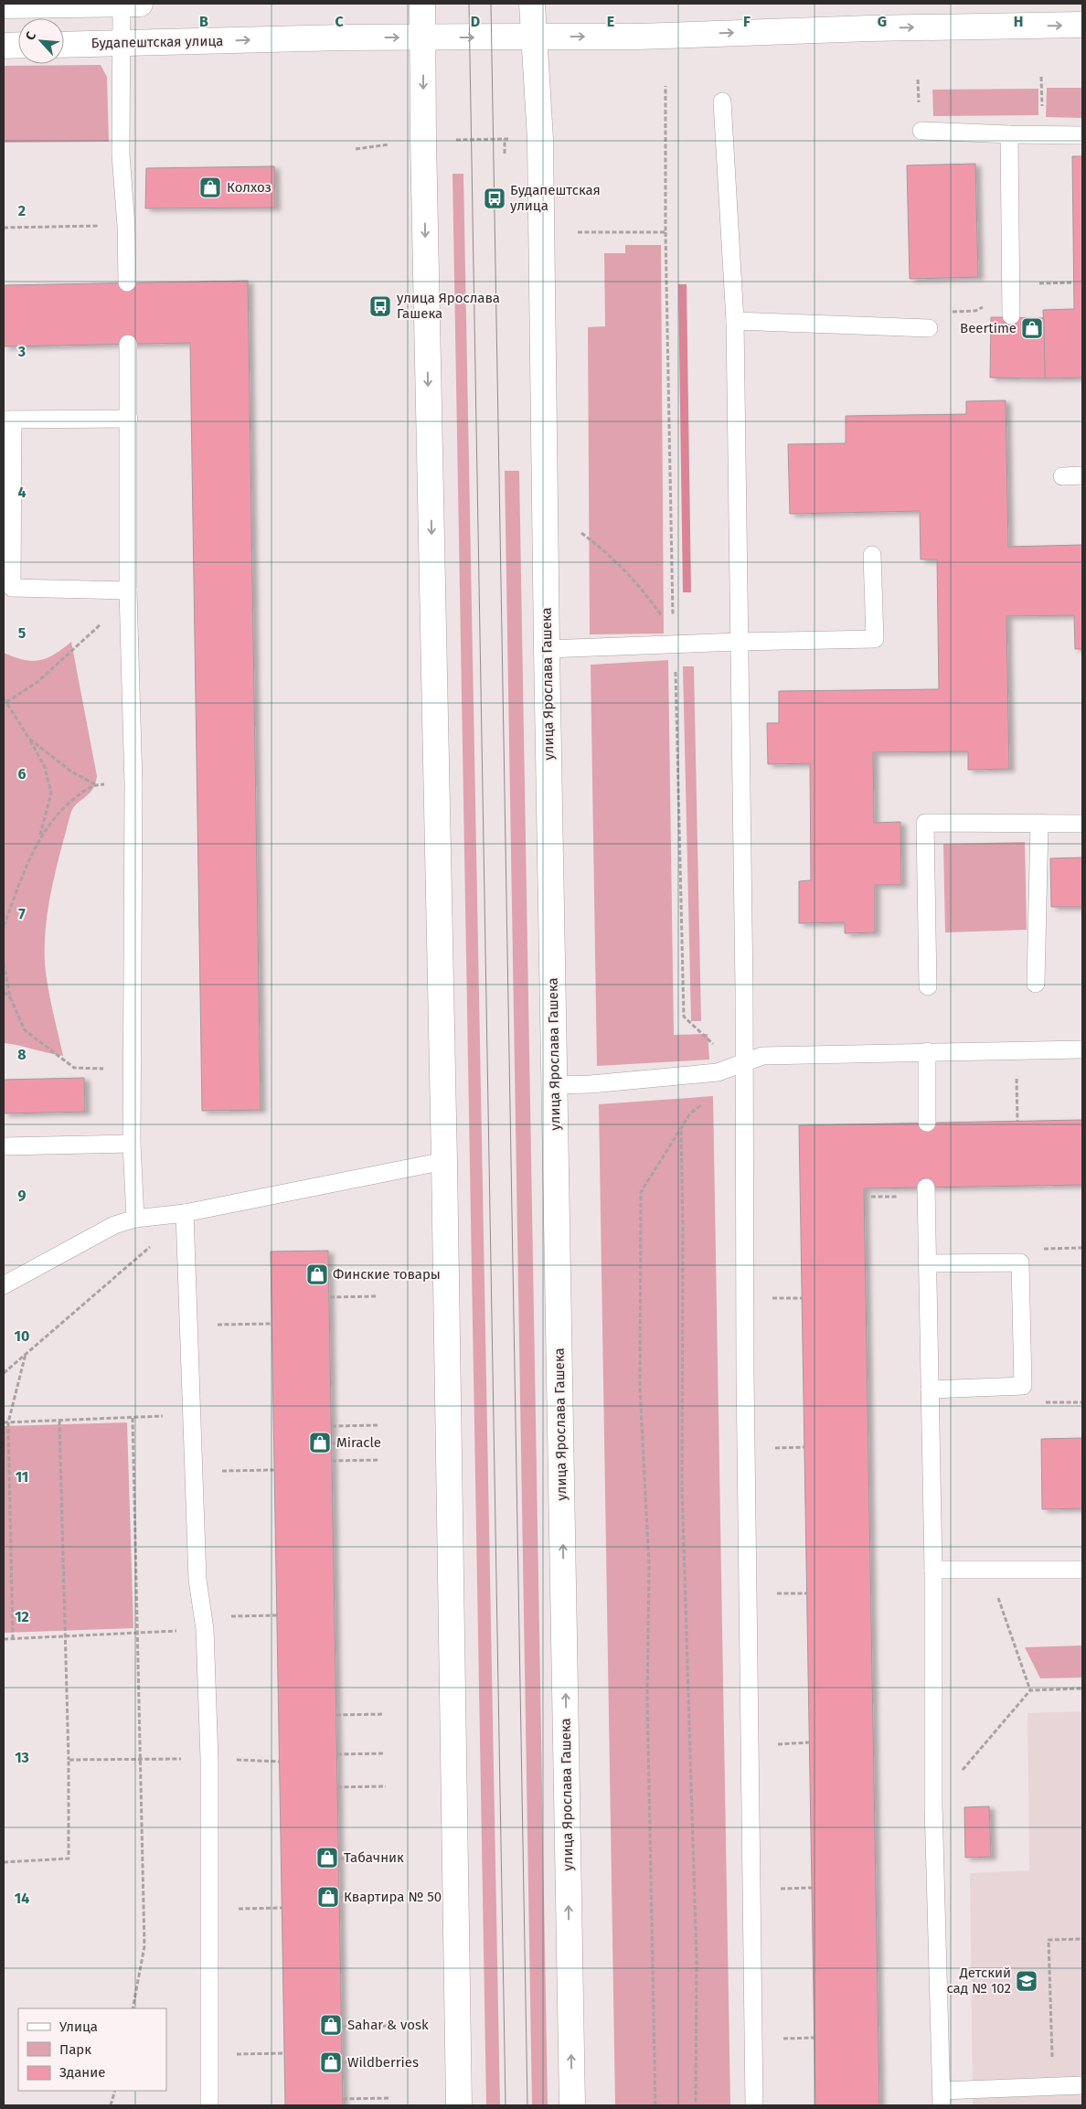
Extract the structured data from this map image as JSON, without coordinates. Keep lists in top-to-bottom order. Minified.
{"streets":{"street":["Будапештская улица","улица Ярослава Гашека"]},"crossings":[["Будапештская улица","улица Ярослава Гашека"]],"one_way":["Будапештская улица"],"places":{"shop":["Колхоз","Beertime","Финские товары","Miracle","Табачник","Квартира № 50","Sahar & vosk","Wildberries"],"bus stop":["Будапештская улица","улица Ярослава Гашека"],"school or university":["Детский сад № 102"]},"legend":["Улица","Парк","Здание"],"north":"top left","grid":{"columns":["B","C","D","E","F","G","H"],"rows":["2","3","4","5","6","7","8","9","10","11","12","13","14"]}}
